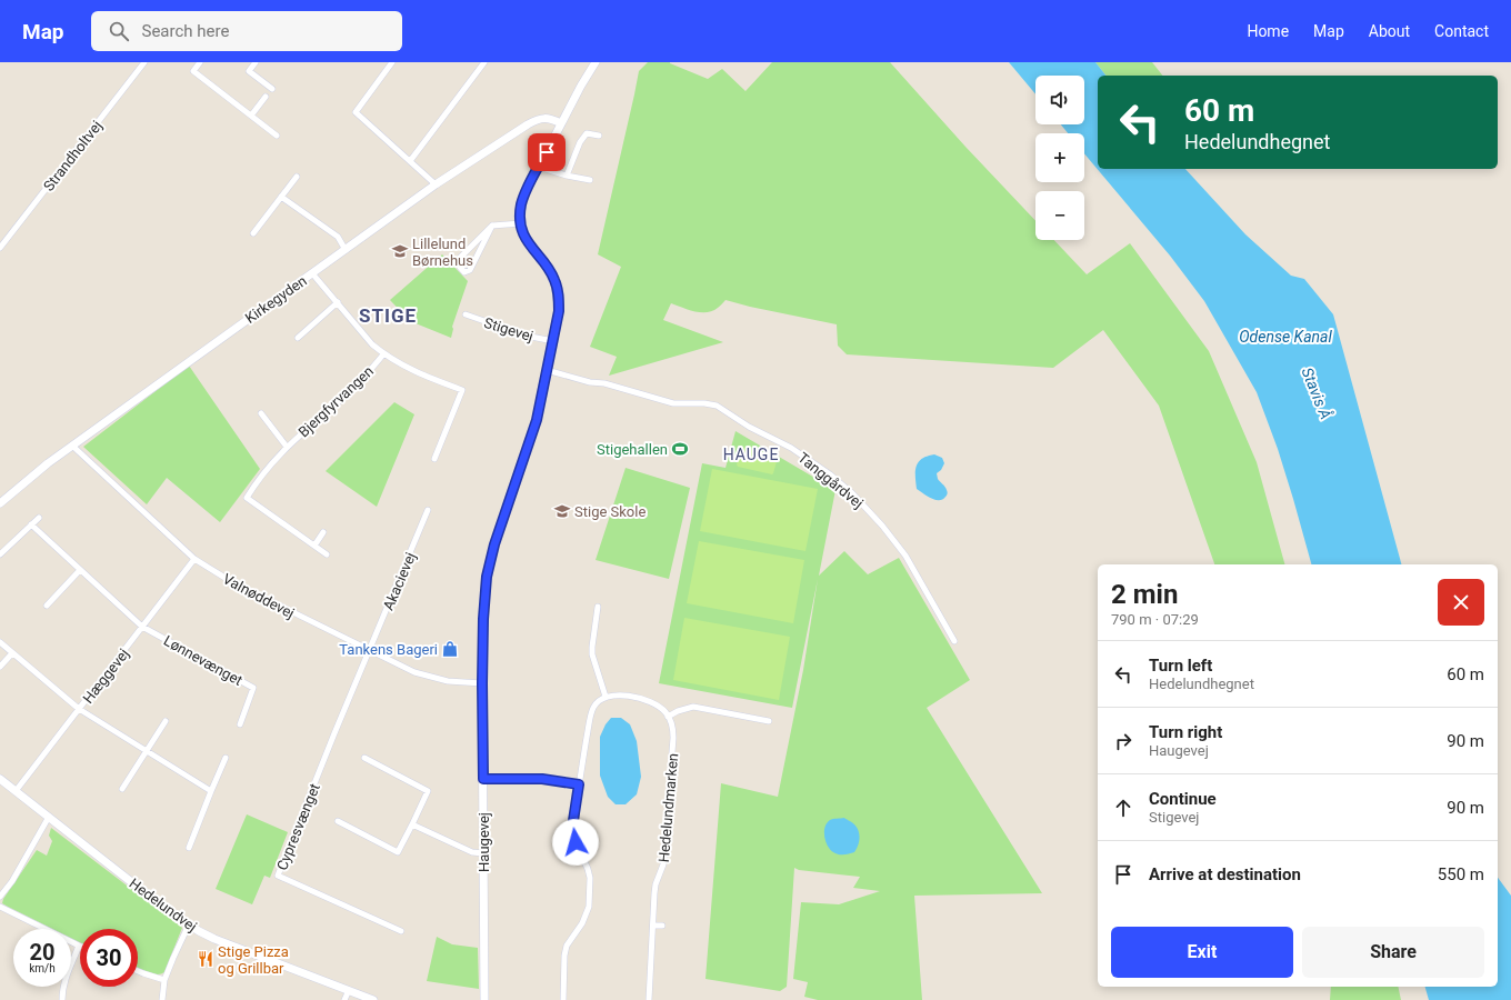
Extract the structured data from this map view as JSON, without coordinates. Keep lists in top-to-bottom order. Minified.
{"streets":{"street":["Strandholtvej","Kirkegyden","Stigevej","Bjergfyrvangen","Tanggårdvej","Akacievej","Valnøddevej","Lønnevænget","Hæggevej","Hedelundmarken","Cypresvænget","Haugevej","Hedelundvej"]},"crossings":[["Kirkegyden","Stigevej"],["Kirkegyden","Bjergfyrvangen"],["Kirkegyden","Valnøddevej"],["Stigevej","Tanggårdvej"],["Stigevej","Valnøddevej"],["Stigevej","Haugevej"],["Akacievej","Valnøddevej"],["Akacievej","Cypresvænget"],["Valnøddevej","Hæggevej"],["Valnøddevej","Cypresvænget"],["Valnøddevej","Haugevej"],["Lønnevænget","Hæggevej"],["Hæggevej","Hedelundvej"]],"districts":["STIGE","HAUGE"],"water":["Odense Kanal","Stavis Å"],"places":{"school or university":["Lillelund Børnehus","Stige Skole"],"sports":["Stigehallen"],"shop":["Tankens Bageri"],"restaurant":["Stige Pizza og Grillbar"]},"page":{"header":"Map","search":"Search here","nav":["Home","Map","About","Contact"],"map_buttons":["+","−"],"turn":["60 m","Hedelundhegnet"],"heading":["2 min","790 m · 07:29"],"list":[{"name":"Turn left","note":"Hedelundhegnet","value":"60 m"},{"name":"Turn right","note":"Haugevej","value":"90 m"},{"name":"Continue","note":"Stigevej","value":"90 m"},{"name":"Arrive at destination","value":"550 m"}],"buttons":["Exit","Share"],"speed":"20 km/h","limit":"30"}}
